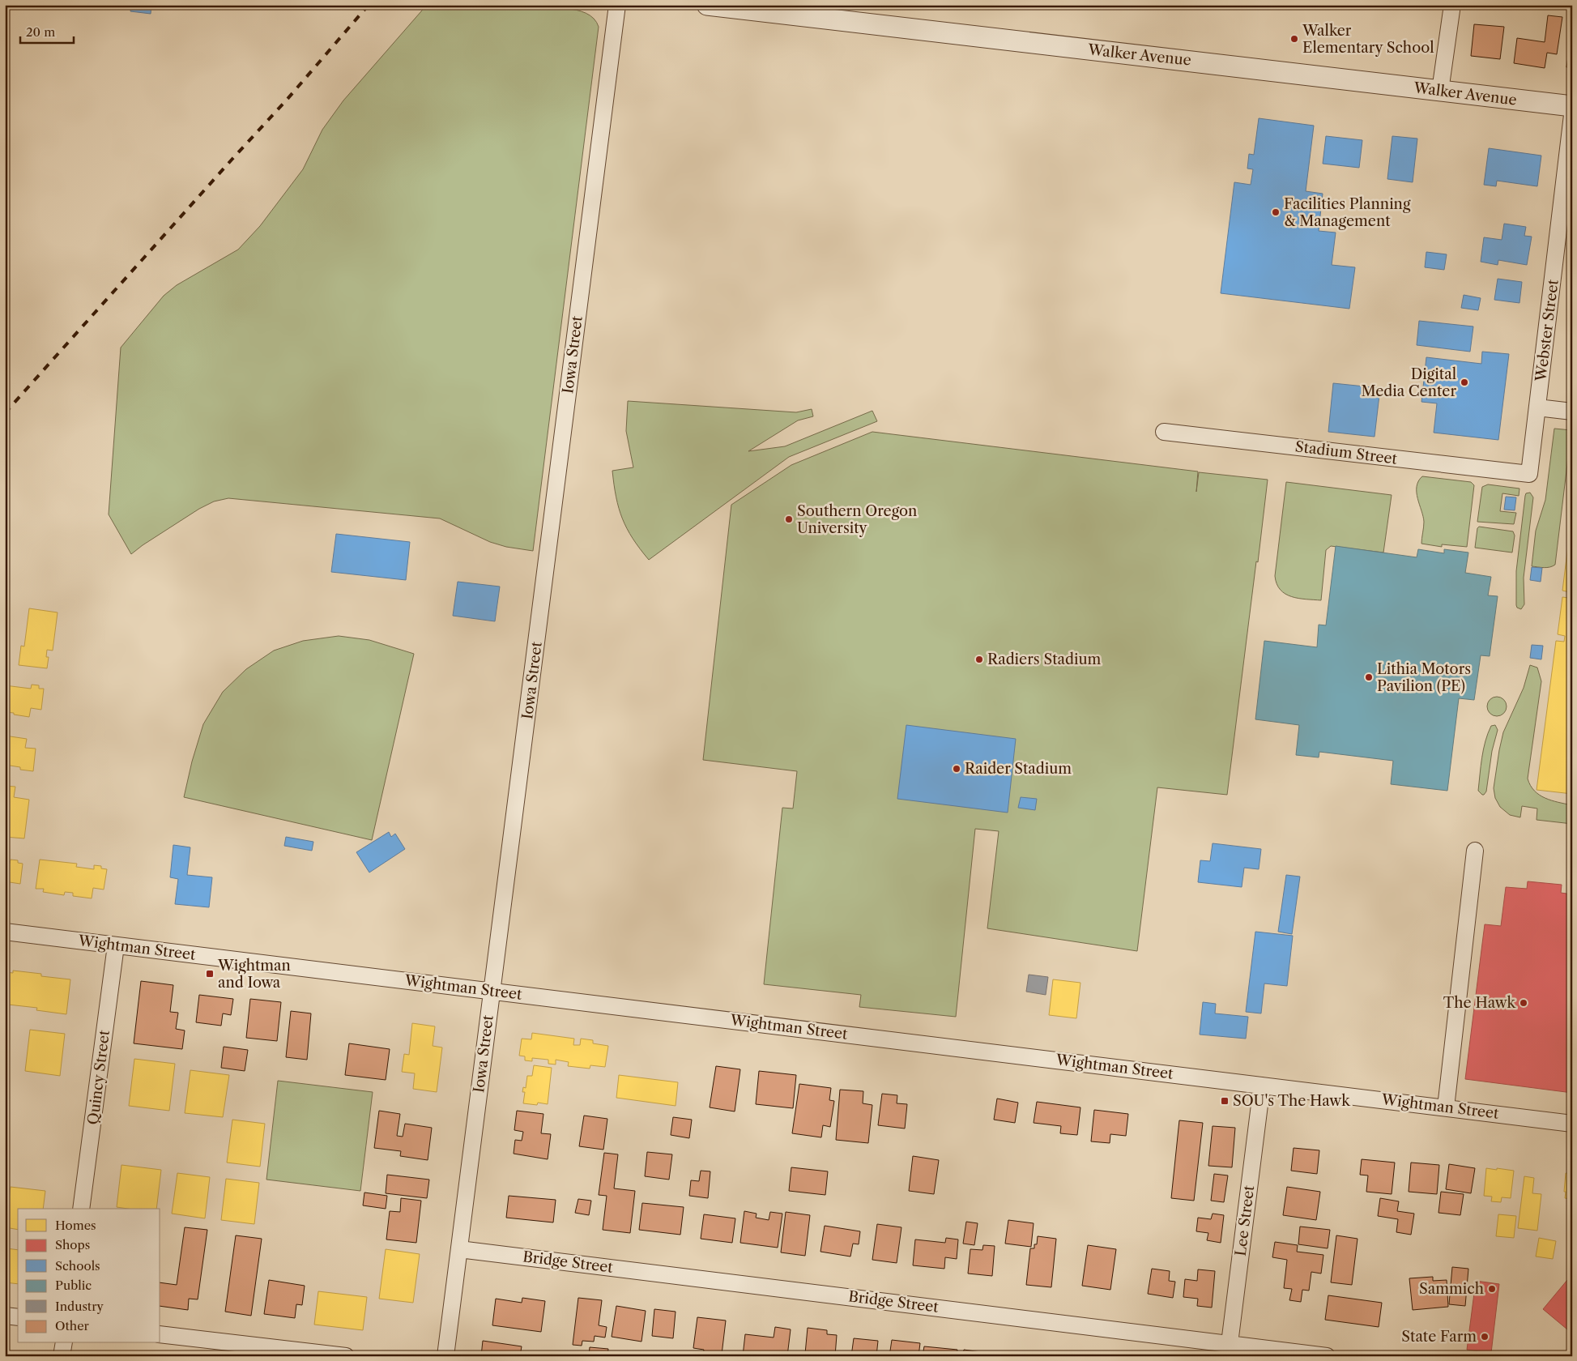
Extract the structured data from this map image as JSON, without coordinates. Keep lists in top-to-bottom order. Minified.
{"streets":{"street":["Walker Avenue","Webster Street","Iowa Street","Stadium Street","Wightman Street","Quincy Street","Lee Street","Bridge Street"]},"crossings":[["Webster Street","Stadium Street"],["Iowa Street","Wightman Street"],["Iowa Street","Bridge Street"],["Wightman Street","Quincy Street"],["Wightman Street","Lee Street"],["Lee Street","Bridge Street"]],"places":{"other":["Walker Elementary School","Facilities Planning & Management","Digital Media Center","Southern Oregon University","Radiers Stadium","Lithia Motors Pavilion (PE)","Raider Stadium","The Hawk","Sammich","State Farm"],"transit":["Wightman and Iowa","SOU's The Hawk"]},"legend":["Homes","Shops","Schools","Public","Industry","Other"],"scale_bar":"20 m"}
